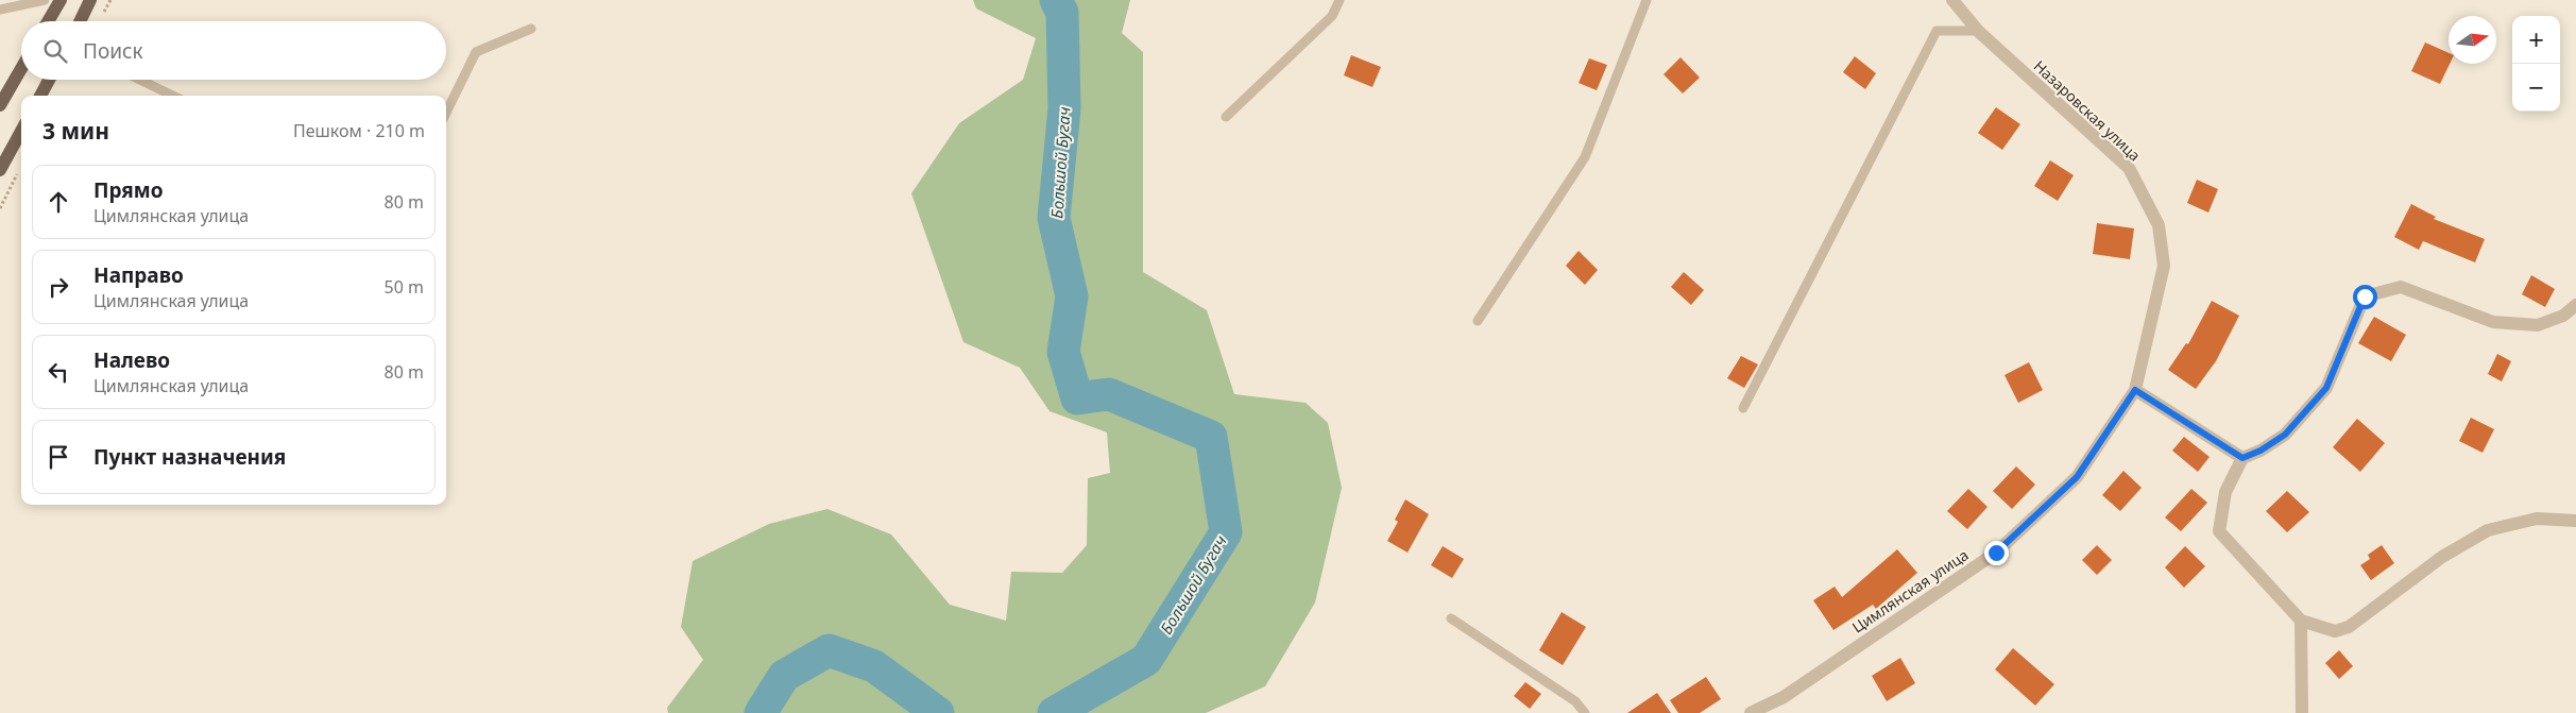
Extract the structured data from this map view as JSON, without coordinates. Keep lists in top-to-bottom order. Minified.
{"streets":{"street":["Назаровская улица","Цимлянская улица"]},"crossings":[["Назаровская улица","Цимлянская улица"]],"water":["Большой Бугач"],"north":"right","page":{"map_buttons":["+","−"],"search":"Поиск","heading":["3 мин","Пешком · 210 m"],"list":[["Прямо","Цимлянская улица","80 m"],["Направо","Цимлянская улица","50 m"],["Налево","Цимлянская улица","80 m"],"Пункт назначения"]}}
